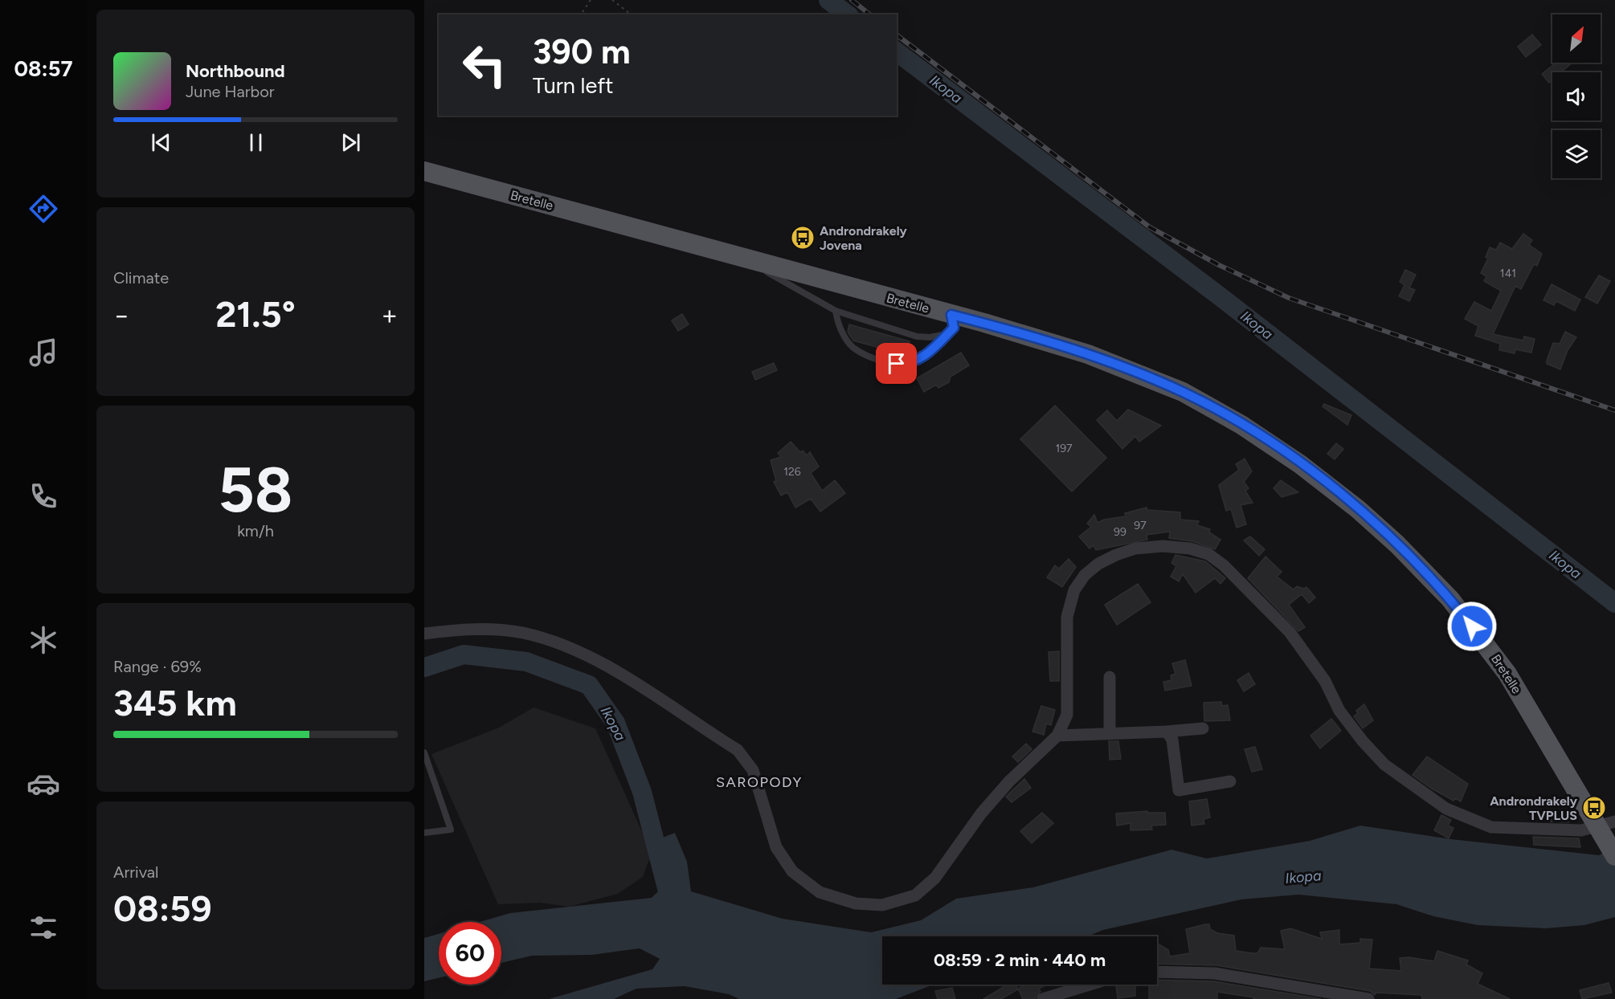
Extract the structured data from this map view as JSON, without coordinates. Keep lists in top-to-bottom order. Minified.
{"streets":{"main road":["Bretelle"]},"districts":["SAROPODY"],"water":["Ikopa"],"places":{"bus stop":["Androndrakely Jovena","Androndrakely TVPLUS"]},"house_numbers":["141","197","126","97","99"],"north":"top right","page":{"tabs":"08:57","turn":["390 m","Turn left"],"song":["Northbound","June Harbor"],"tile":["Climate",["58","km/h"],["Range · 69%","345 km"],["Arrival","08:59"]],"heat":["−","21.5°","+"],"limit":"60","trip":"08:59 · 2 min · 440 m"}}
